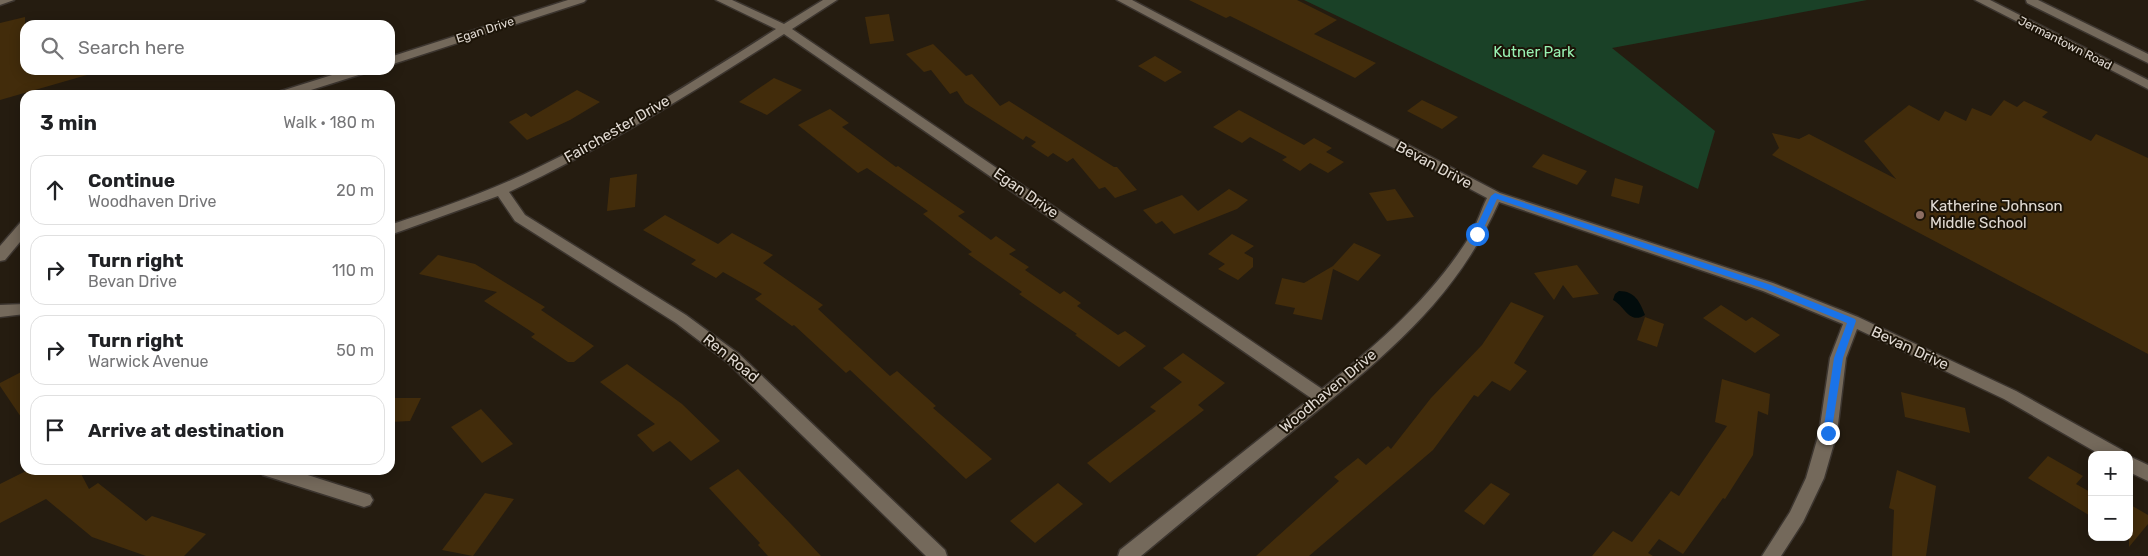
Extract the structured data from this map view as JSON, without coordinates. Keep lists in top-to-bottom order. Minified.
{"streets":{"street":["Egan Drive","Jermantown Road","Fairchester Drive","Bevan Drive","Ren Road","Woodhaven Drive"]},"crossings":[["Egan Drive","Fairchester Drive"],["Egan Drive","Woodhaven Drive"],["Fairchester Drive","Ren Road"],["Bevan Drive","Woodhaven Drive"]],"parks":["Kutner Park"],"places":["Katherine Johnson Middle School"],"page":{"search":"Search here","heading":["3 min","Walk · 180 m"],"list":[["Continue","Woodhaven Drive","20 m"],["Turn right","Bevan Drive","110 m"],["Turn right","Warwick Avenue","50 m"],"Arrive at destination"],"map_buttons":["+","−"]}}
